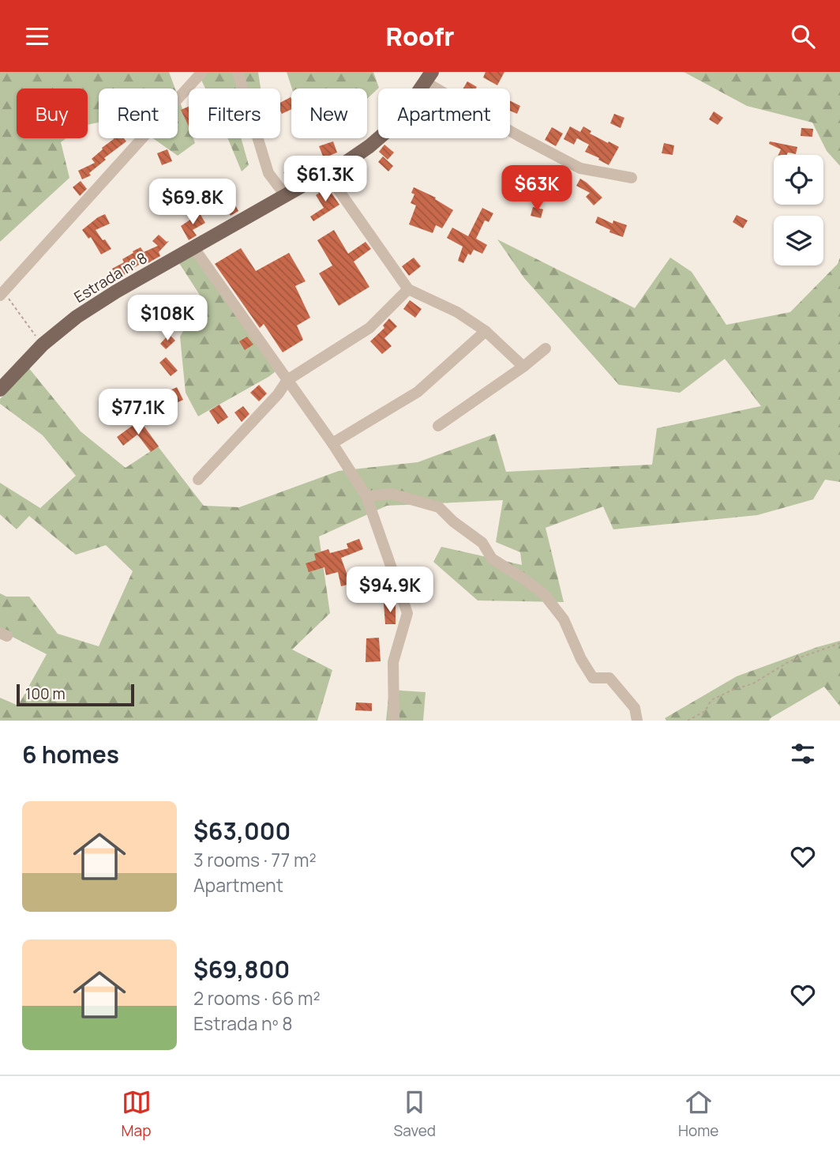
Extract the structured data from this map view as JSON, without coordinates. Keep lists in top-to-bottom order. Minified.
{"streets":{"main road":["Estrada nº 8"]},"scale_bar":"100 m","page":{"header":"Roofr","chip":["Buy","Rent","Filters","New","Apartment"],"price":["$61.3K","$63K","$69.8K","$108K","$77.1K","$94.9K"],"scale":"100 m","heading":"6 homes","list":[{"name":"$63,000","note":"3 rooms · 77 m² · Apartment"},{"name":"$69,800","note":"2 rooms · 66 m² · Estrada nº 8"}],"tabs":["Map","Saved","Home"]}}
